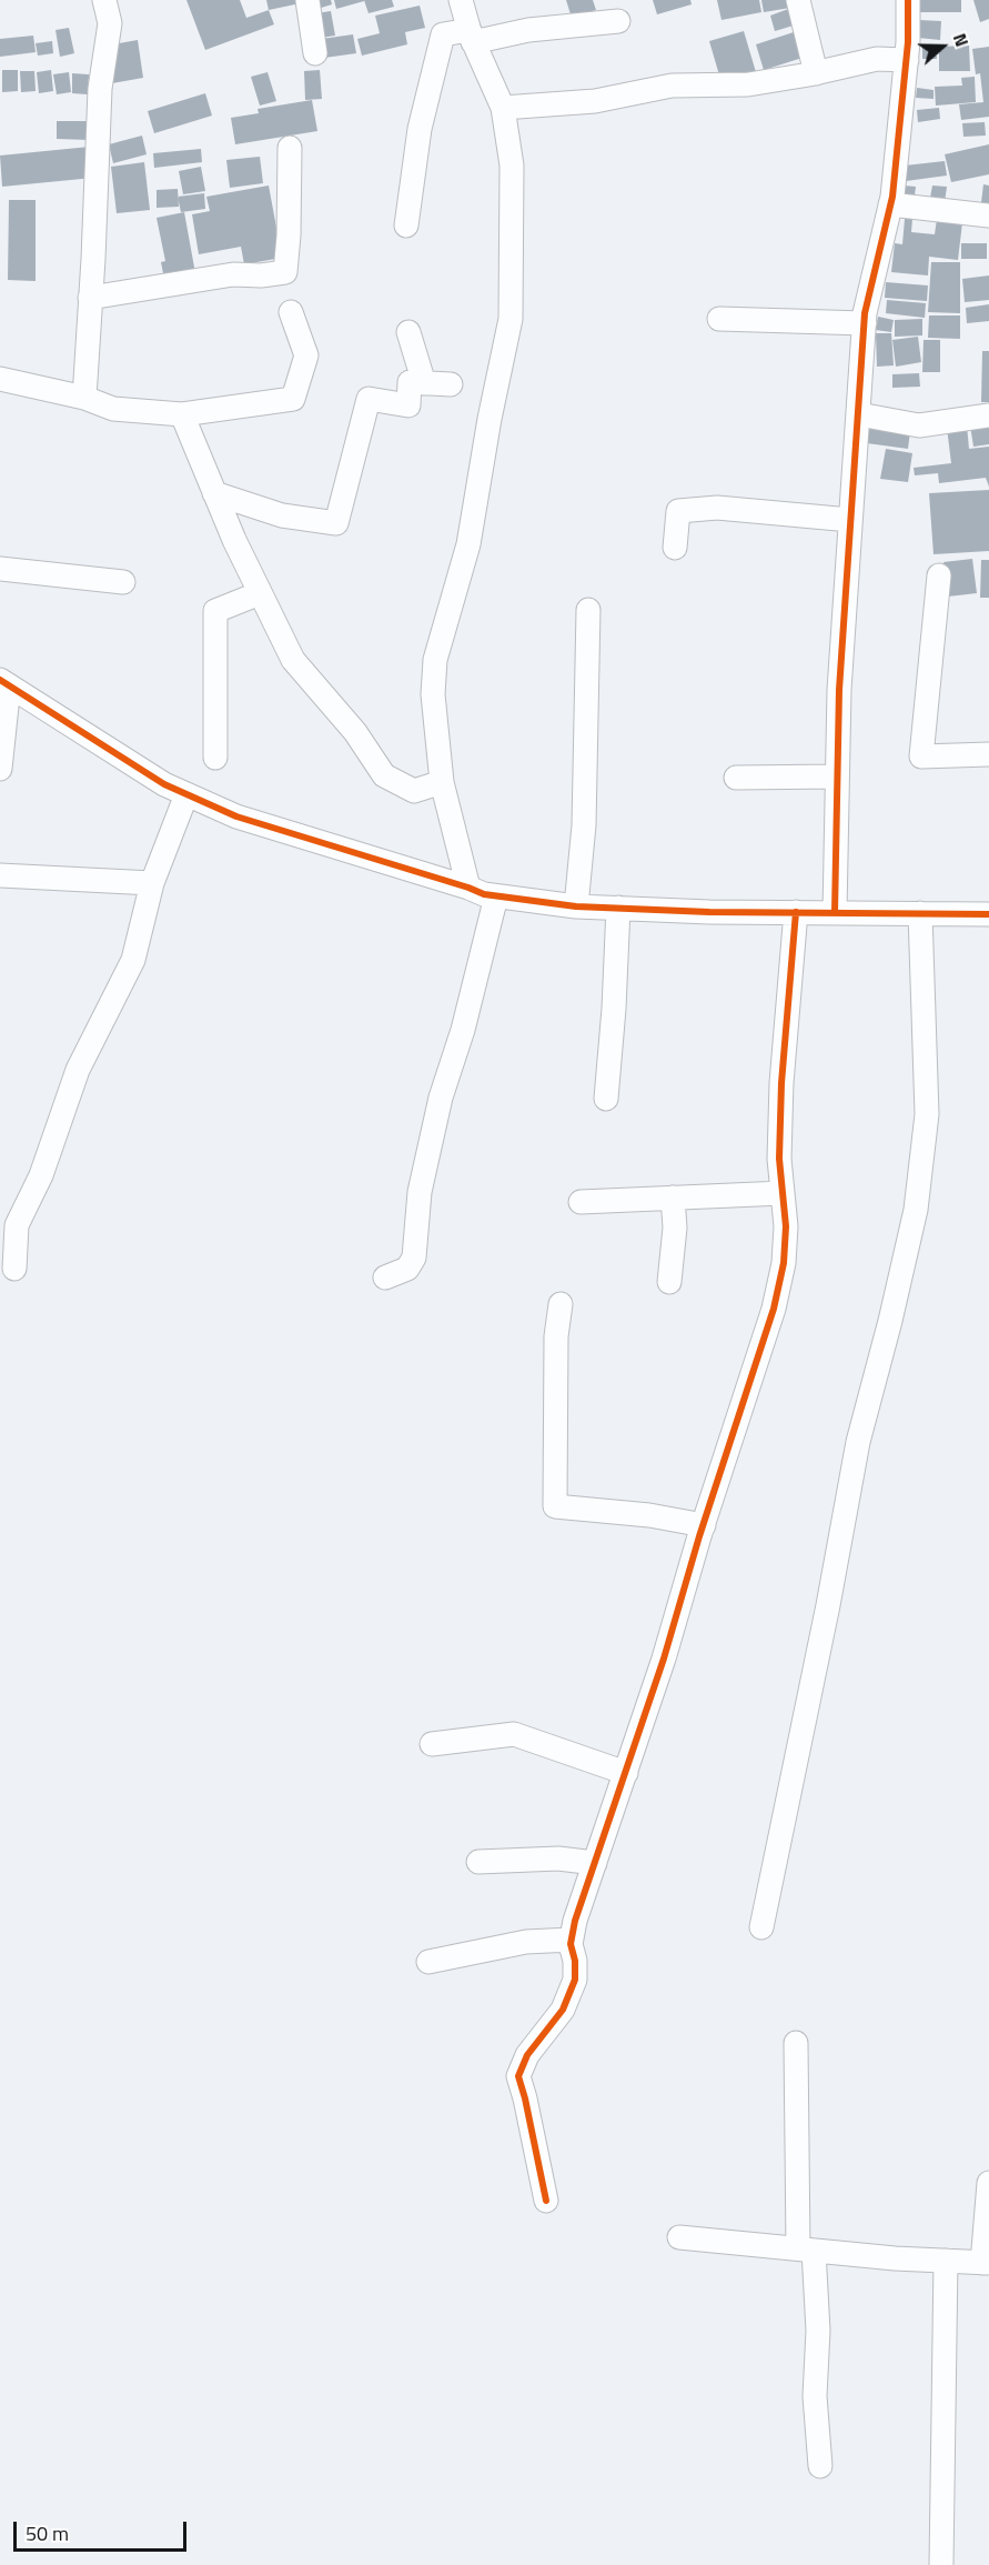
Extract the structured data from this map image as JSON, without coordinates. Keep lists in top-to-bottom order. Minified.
{"scale_bar":"50 m","north":"right"}
